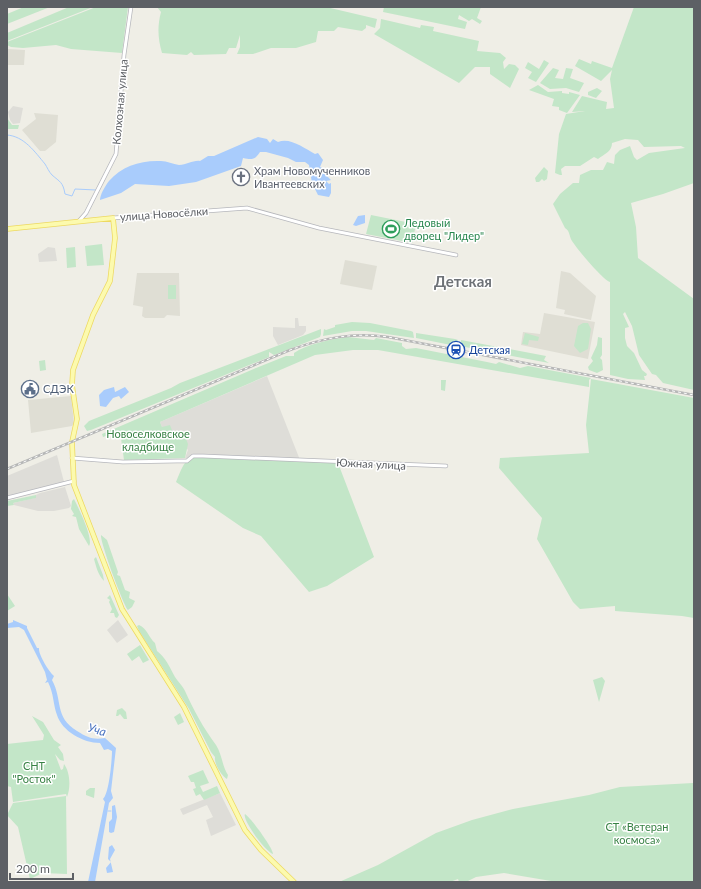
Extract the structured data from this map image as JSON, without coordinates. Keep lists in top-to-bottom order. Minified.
{"streets":{"main road":["улица Новосёлки"],"street":["Колхозная улица","Южная улица"]},"crossings":[["Колхозная улица","улица Новосёлки"]],"districts":["Детская"],"water":["Уча"],"parks":["Новоселковское кладбище","СНТ \"Росток\"","СТ «Ветеран космоса»"],"places":{"church":["Храм Новомученников Ивантеевских"],"sports":["Ледовый дворец \"Лидер\""],"station":["Детская"],"public building":["СДЭК"]},"scale_bar":"200 m"}
